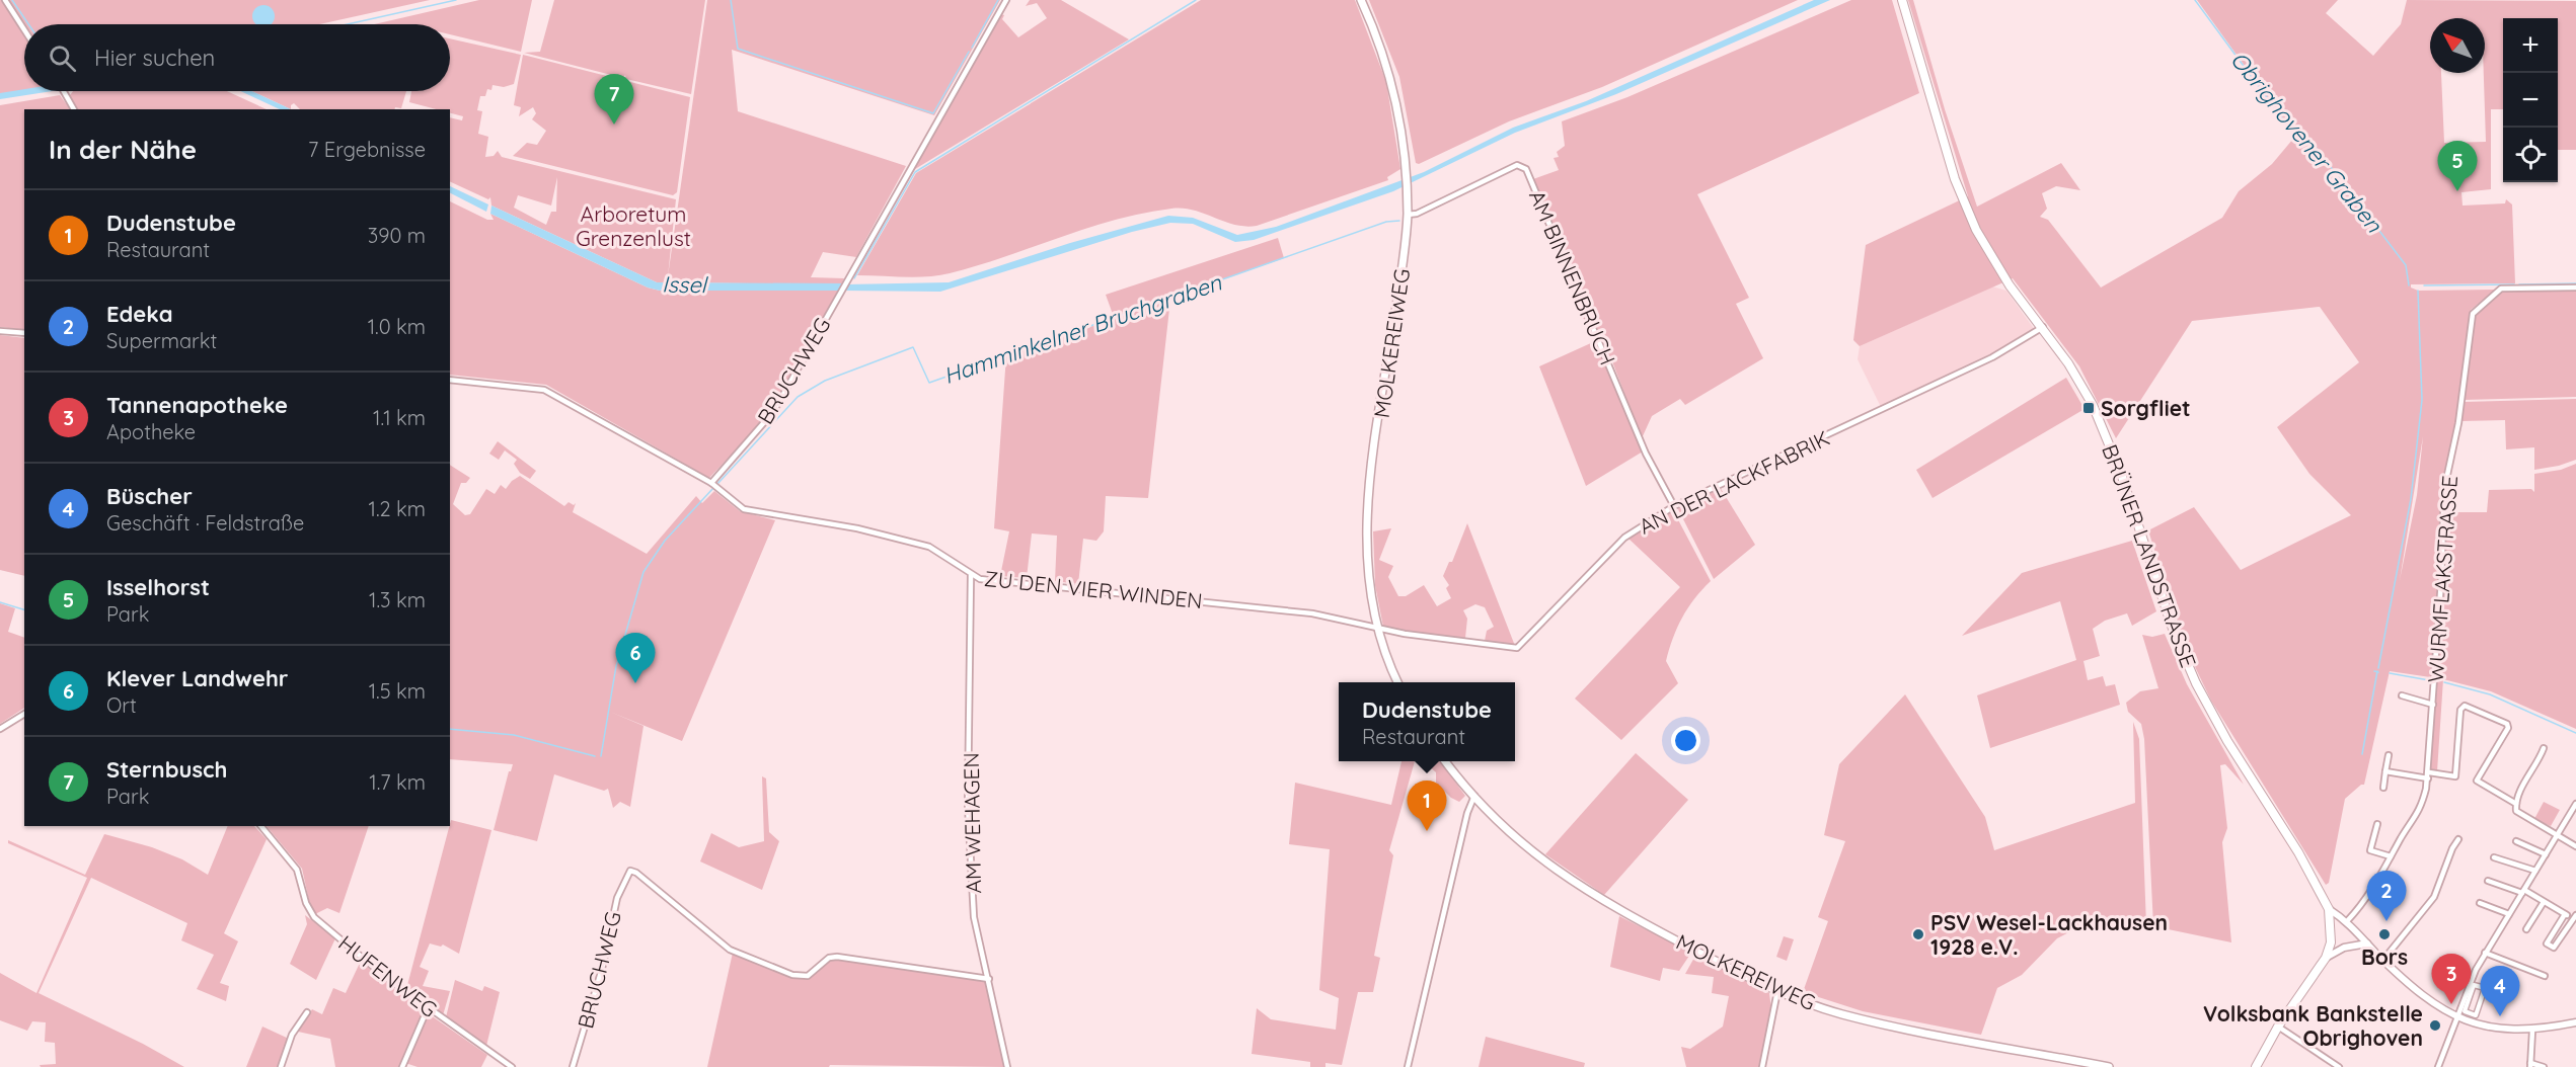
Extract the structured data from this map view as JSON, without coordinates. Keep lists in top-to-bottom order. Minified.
{"streets":{"main road":["MOLKEREIWEG","BRÜNER LANDSTRASSE"],"street":["AM BINNENBRUCH","BRUCHWEG","AN DER LACKFABRIK","WURMFLAKSTRASSE","ZU DEN VIER WINDEN","AM WEHAGEN","HUFENWEG"]},"crossings":[["AM BINNENBRUCH","MOLKEREIWEG"],["AM BINNENBRUCH","AN DER LACKFABRIK"],["MOLKEREIWEG","AN DER LACKFABRIK"],["MOLKEREIWEG","ZU DEN VIER WINDEN"],["BRUCHWEG","ZU DEN VIER WINDEN"],["BRUCHWEG","AM WEHAGEN"],["AN DER LACKFABRIK","BRÜNER LANDSTRASSE"],["AN DER LACKFABRIK","ZU DEN VIER WINDEN"],["ZU DEN VIER WINDEN","AM WEHAGEN"]],"water":["Obrighovener Graben","Issel","Hamminkelner Bruchgraben"],"parks":["Arboretum Grenzenlust"],"places":{"transit":["Sorgfliet"],"other":["PSV Wesel-Lackhausen 1928 e.V.","Bors","Volksbank Bankstelle Obrighoven"]},"north":"top left","page":{"map_buttons":["+","−"],"search":"Hier suchen","pins":["7","5","6","1","2","3","4"],"heading":["In der Nähe","7 Ergebnisse"],"list":[{"mark":"1","name":"Dudenstube","note":"Restaurant","value":"390 m"},{"mark":"2","name":"Edeka","note":"Supermarkt","value":"1.0 km"},{"mark":"3","name":"Tannenapotheke","note":"Apotheke","value":"1.1 km"},{"mark":"4","name":"Büscher","note":"Geschäft · Feldstraße","value":"1.2 km"},{"mark":"5","name":"Isselhorst","note":"Park","value":"1.3 km"},{"mark":"6","name":"Klever Landwehr","note":"Ort","value":"1.5 km"},{"mark":"7","name":"Sternbusch","note":"Park","value":"1.7 km"}],"popup":["Dudenstube","Restaurant"]}}
